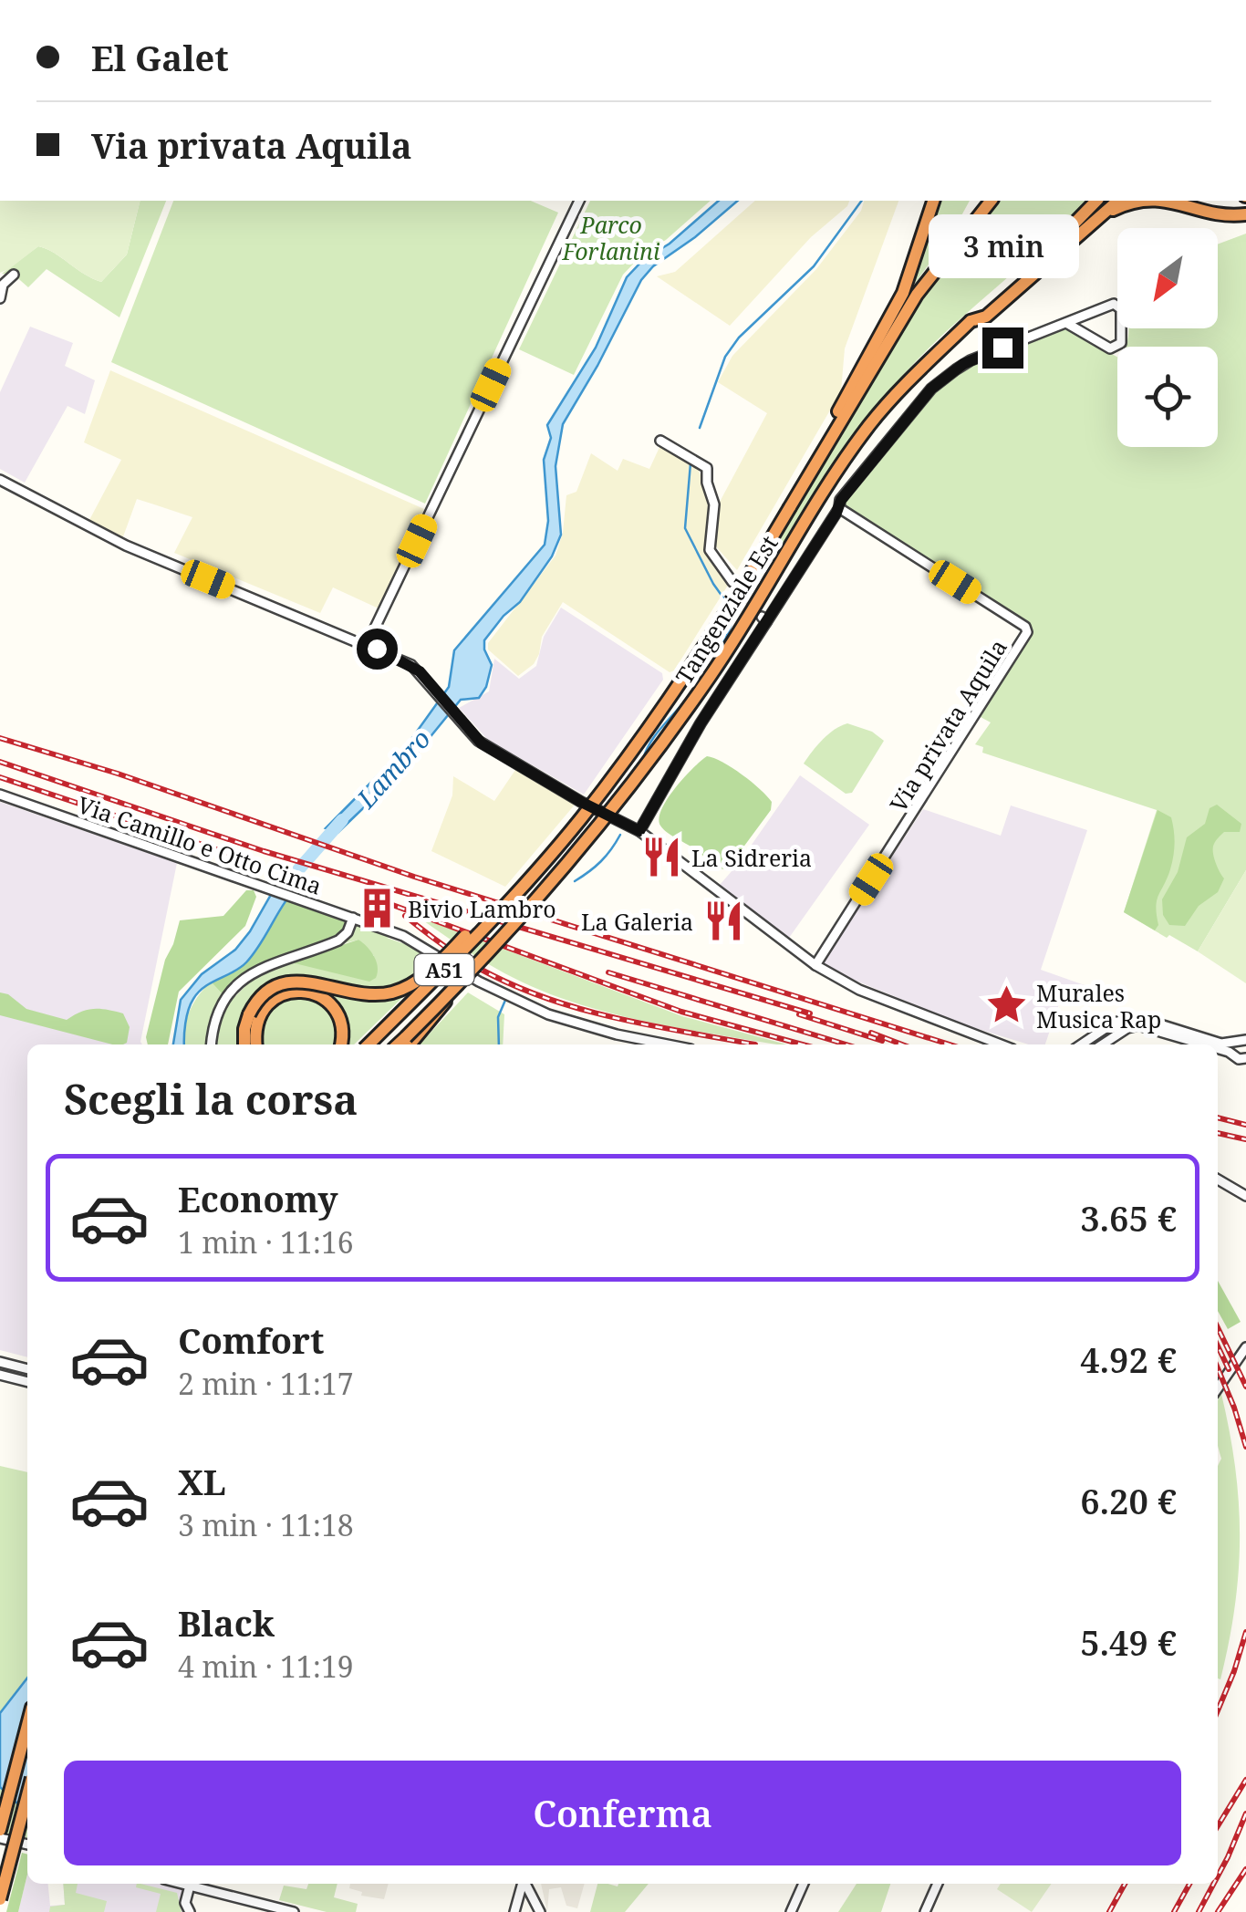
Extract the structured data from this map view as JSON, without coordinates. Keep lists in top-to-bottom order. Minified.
{"streets":{"highway":["Tangenziale Est","A51"],"street":["Via privata Aquila","Via Camillo e Otto Cima"]},"water":["Lambro"],"parks":["Parco Forlanini"],"places":{"restaurant":["La Sidreria","La Galeria"],"building":["Bivio Lambro"],"place":["Murales Musica Rap"]},"north":"bottom left","page":{"banner":["El Galet","Via privata Aquila"],"bubble":"3 min","heading":"Scegli la corsa","list":[{"name":"Economy","note":"1 min · 11:16","value":"3.65 €"},{"name":"Comfort","note":"2 min · 11:17","value":"4.92 €"},{"name":"XL","note":"3 min · 11:18","value":"6.20 €"},{"name":"Black","note":"4 min · 11:19","value":"5.49 €"}],"buttons":"Conferma"}}
